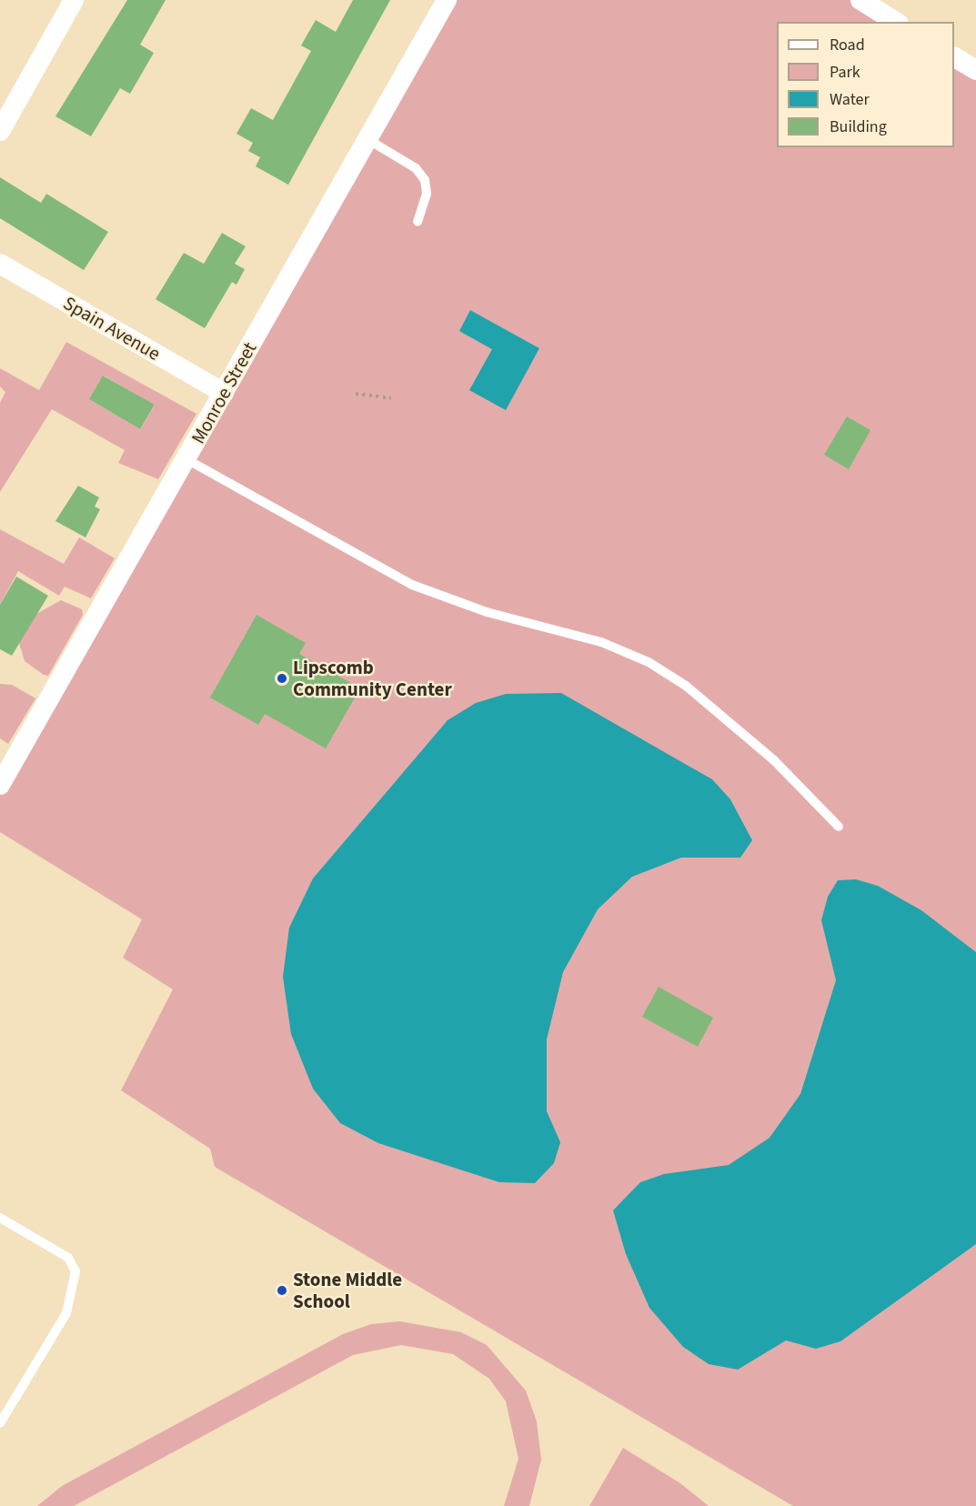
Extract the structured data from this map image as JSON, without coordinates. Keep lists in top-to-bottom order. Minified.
{"streets":{"street":["Spain Avenue","Monroe Street"]},"crossings":[["Spain Avenue","Monroe Street"]],"places":["Lipscomb Community Center","Stone Middle School"],"legend":["Road","Park","Water","Building"]}
